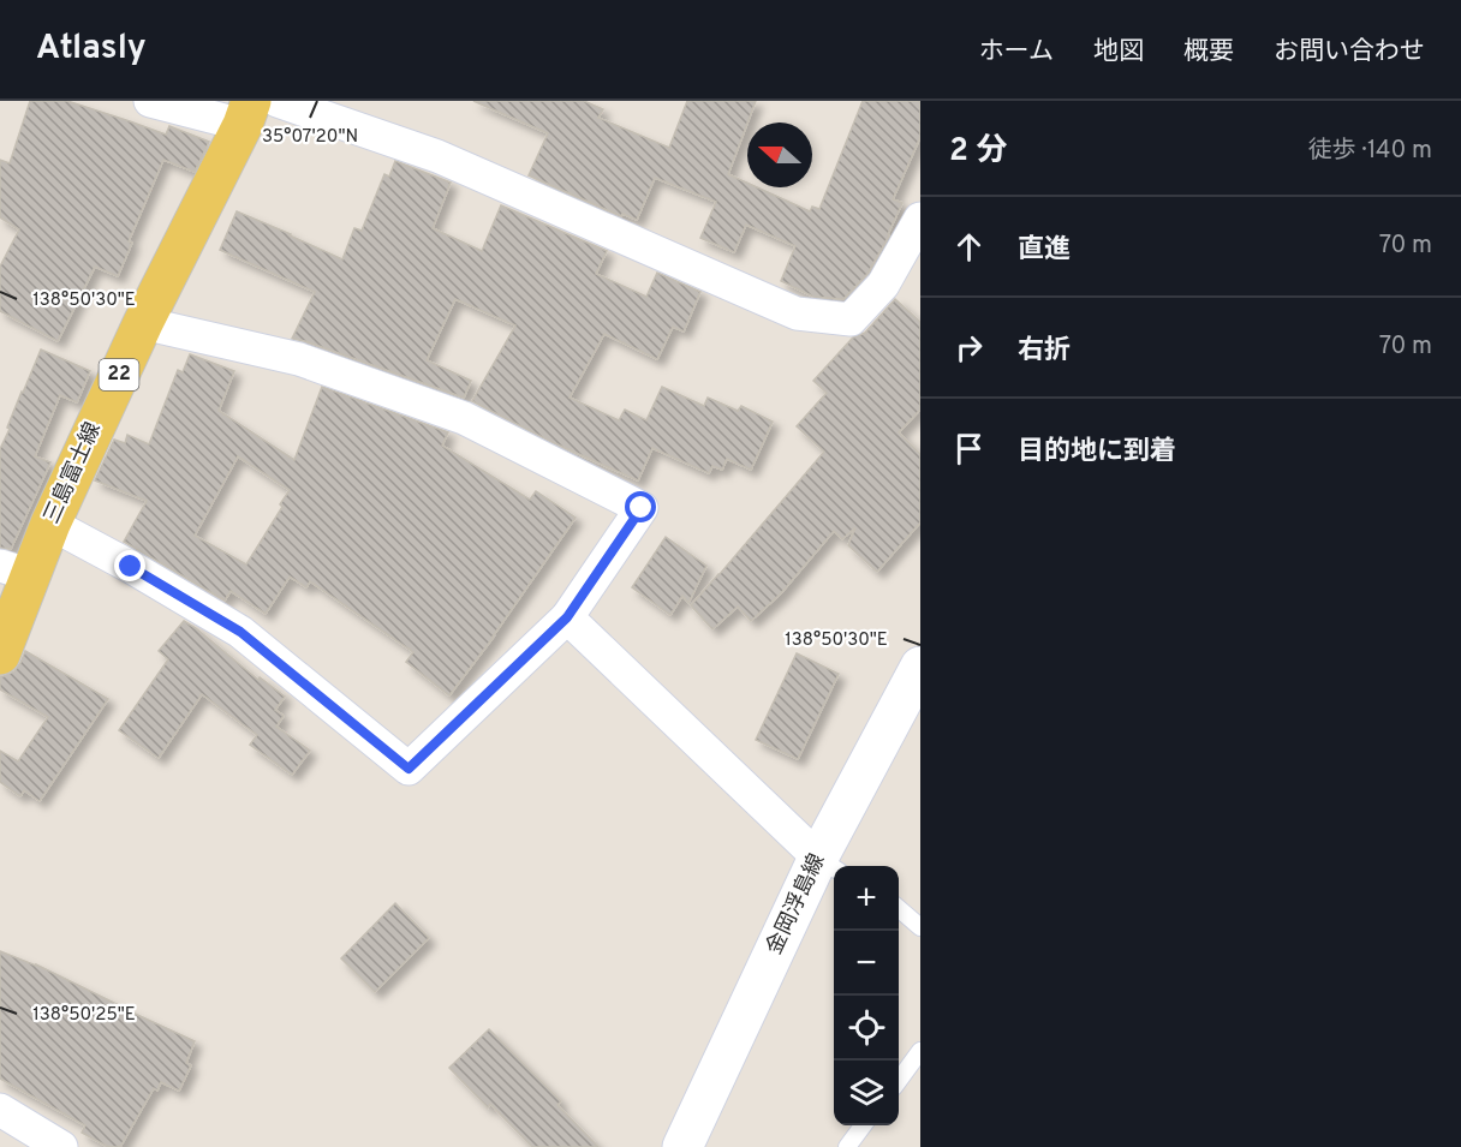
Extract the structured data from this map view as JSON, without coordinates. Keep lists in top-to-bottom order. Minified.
{"streets":{"main road":["22","三島富士線"],"street":["金岡浮島線"]},"north":"left","page":{"header":"Atlasly","nav":["ホーム","地図","概要","お問い合わせ"],"heading":["2 分","徒歩 · 140 m"],"list":[["直進","70 m"],["右折","70 m"],"目的地に到着"],"map_buttons":["+","−"]},"coordinates":["35°07'20\"N","138°50'30\"E","138°50'25\"E"]}
